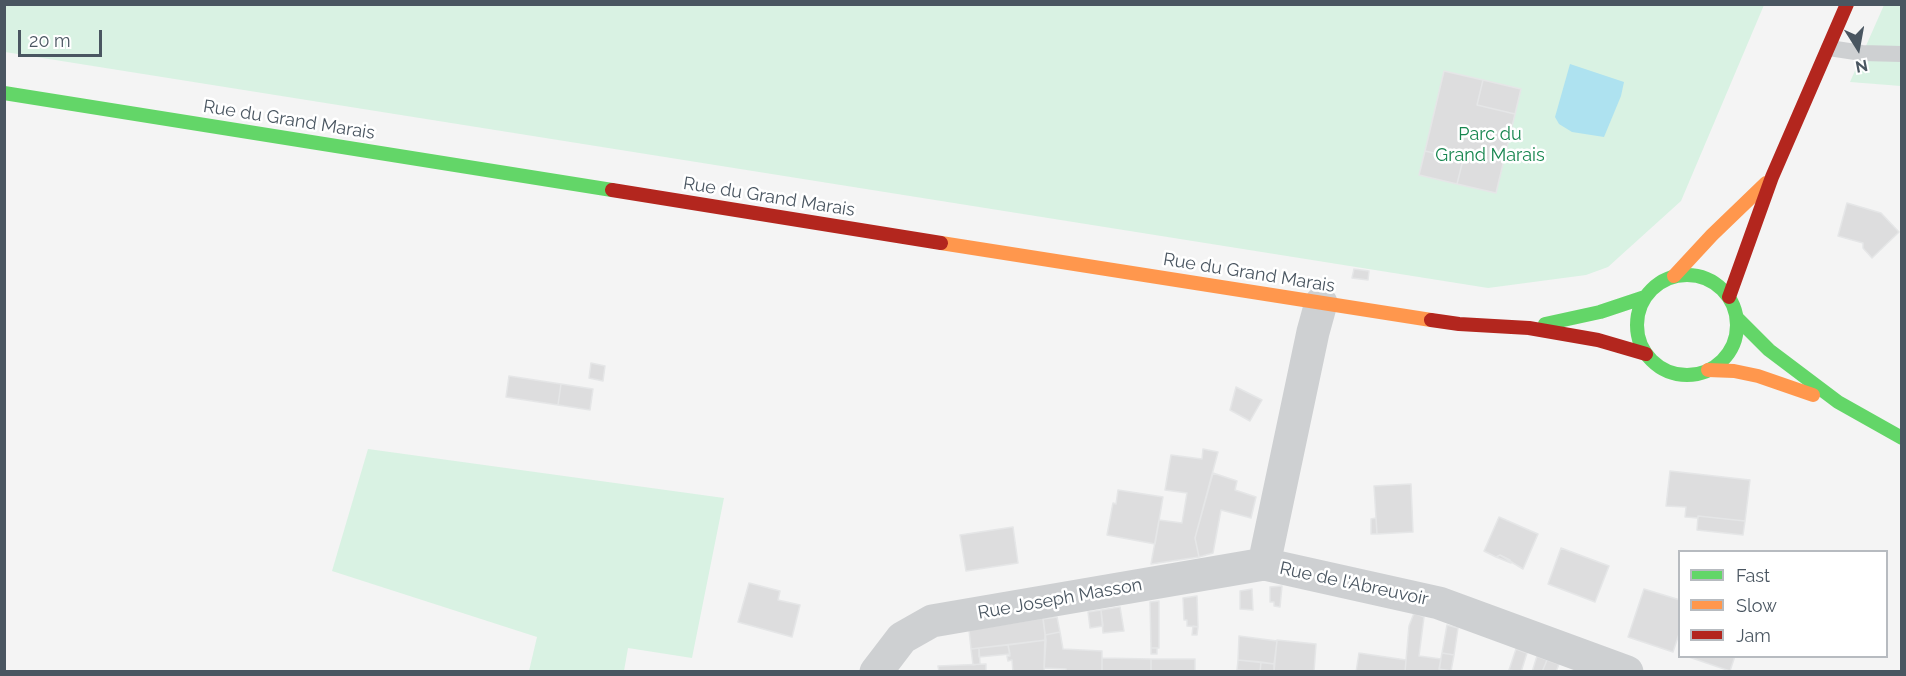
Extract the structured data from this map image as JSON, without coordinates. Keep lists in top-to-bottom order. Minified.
{"streets":{"street":["Rue du Grand Marais","Rue de l'Abreuvoir","Rue Joseph Masson"]},"crossings":[["Rue du Grand Marais","Rue de l'Abreuvoir"],["Rue de l'Abreuvoir","Rue Joseph Masson"]],"parks":["Parc du Grand Marais"],"legend":["Fast","Slow","Jam"],"scale_bar":"20 m","north":"bottom"}
